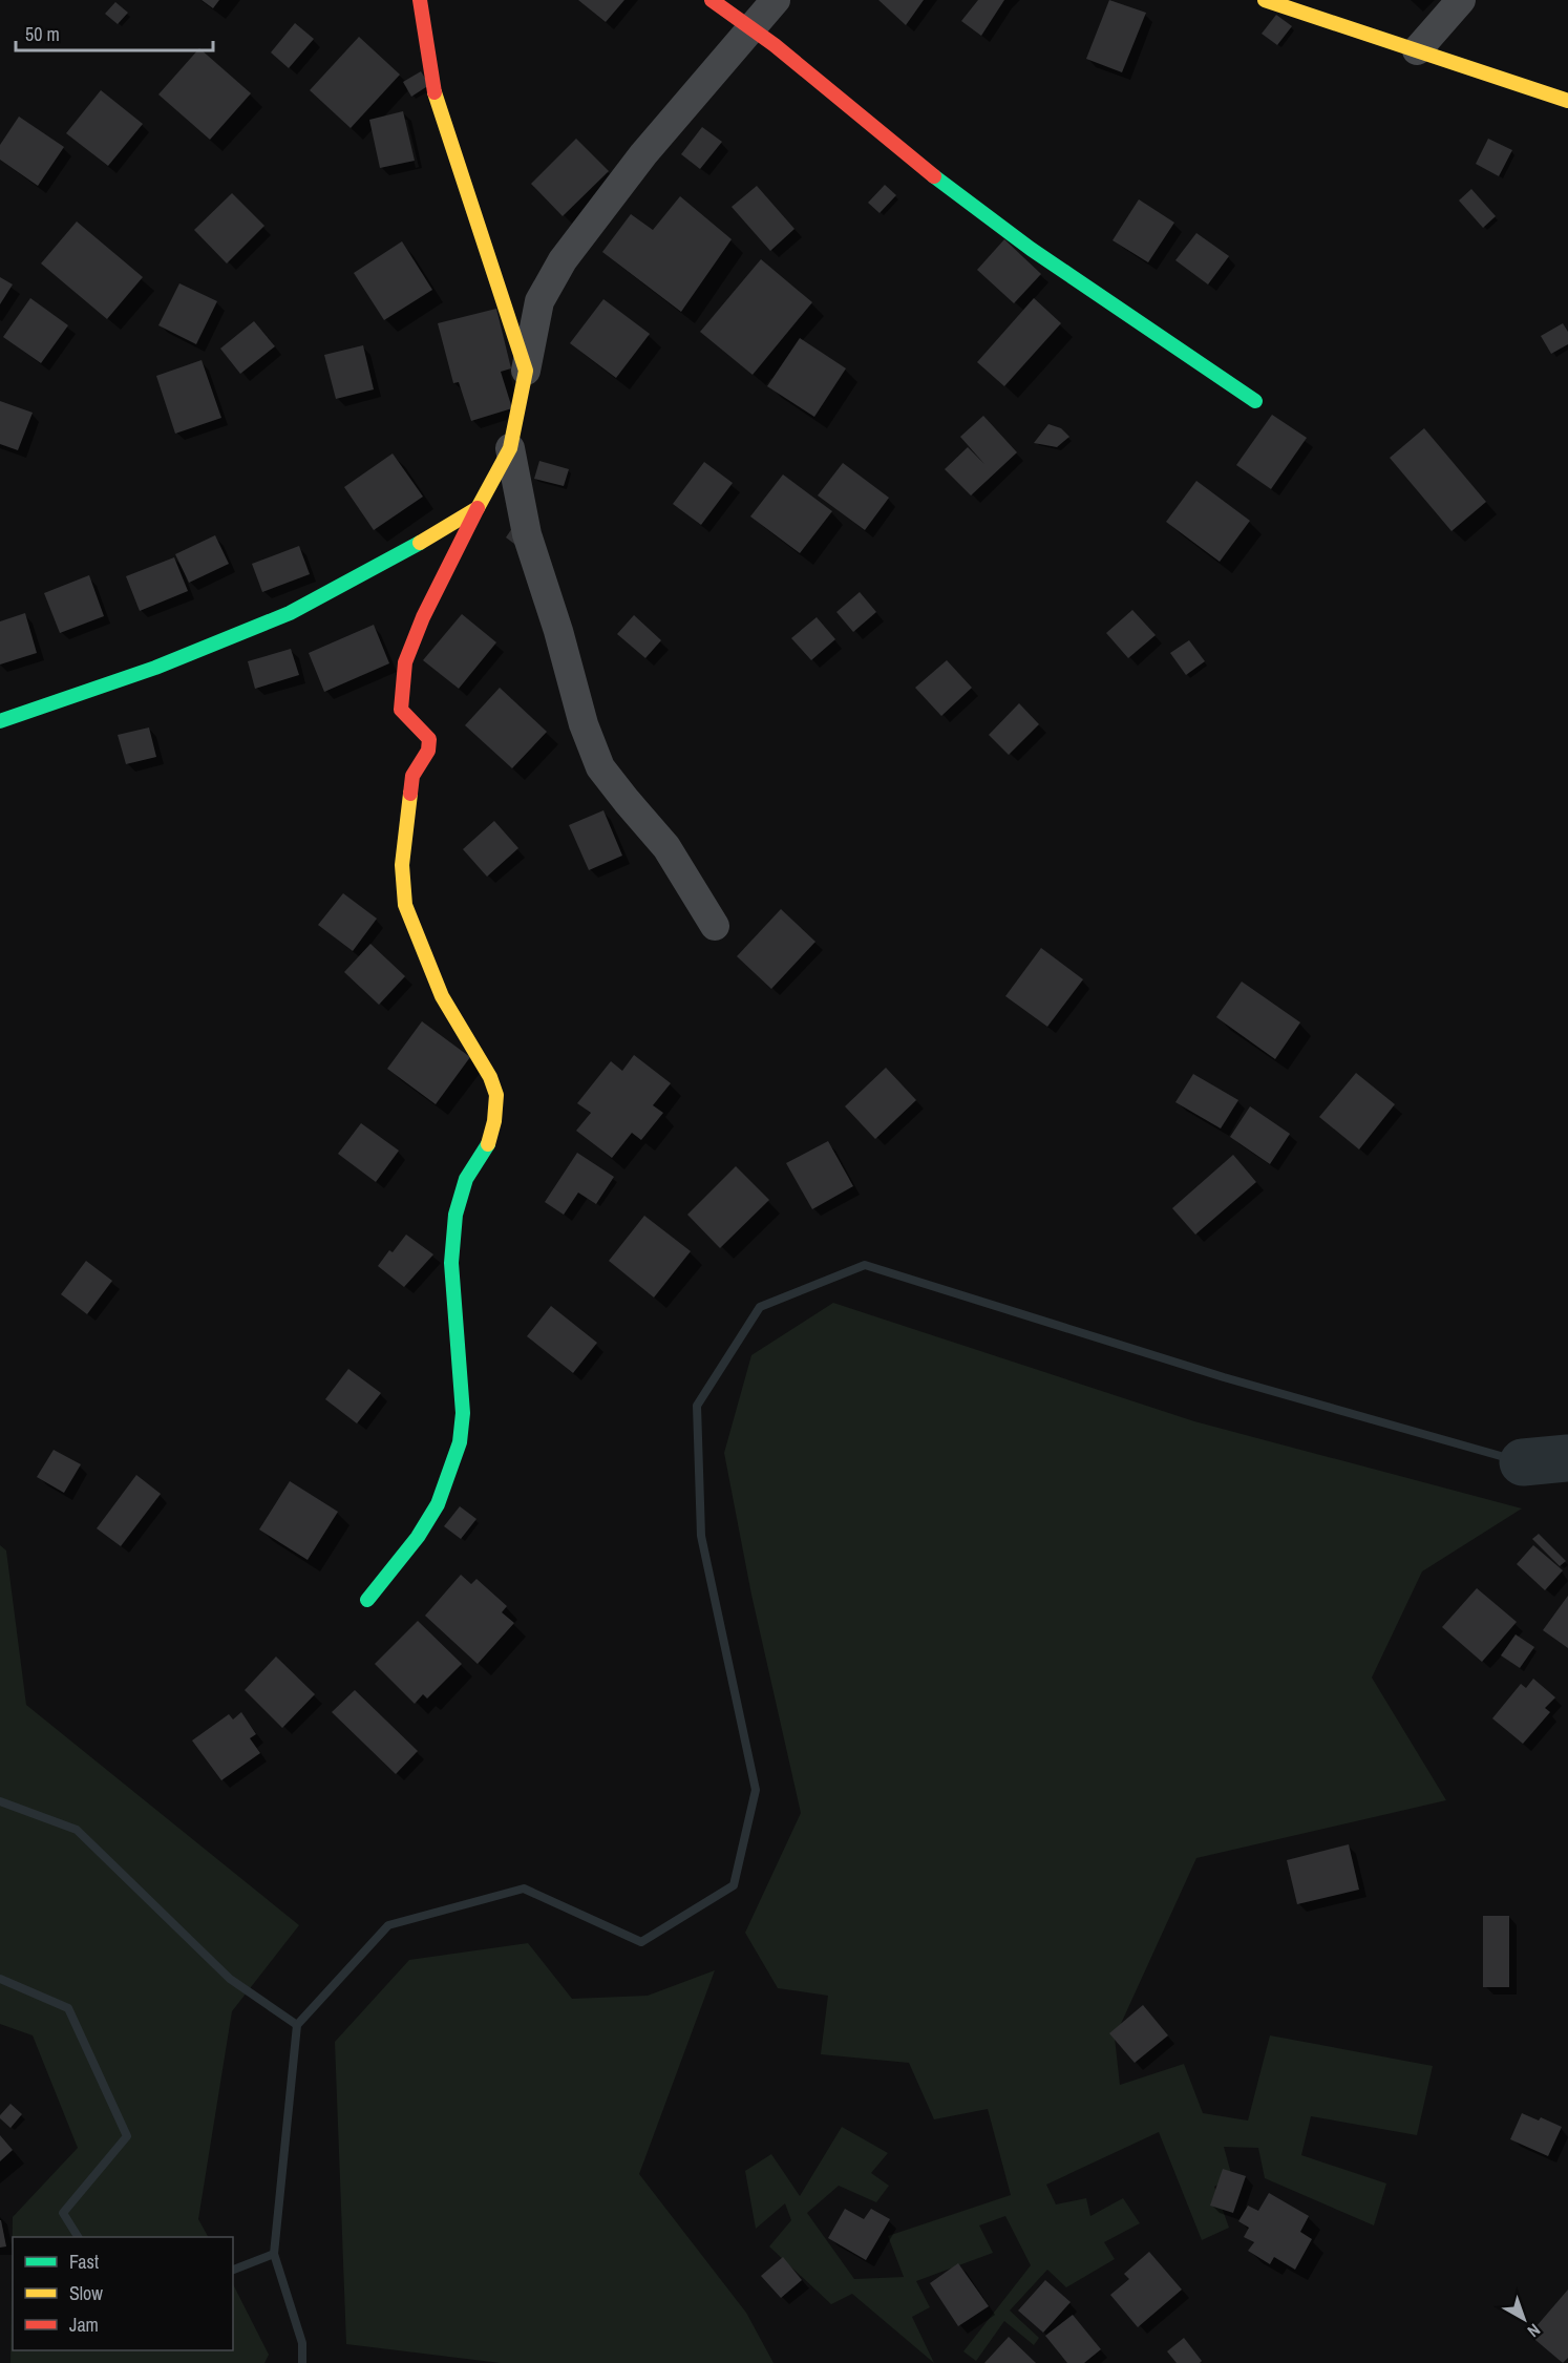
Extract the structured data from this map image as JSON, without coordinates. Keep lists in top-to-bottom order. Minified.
{"legend":["Fast","Slow","Jam"],"scale_bar":"50 m","north":"bottom right"}
